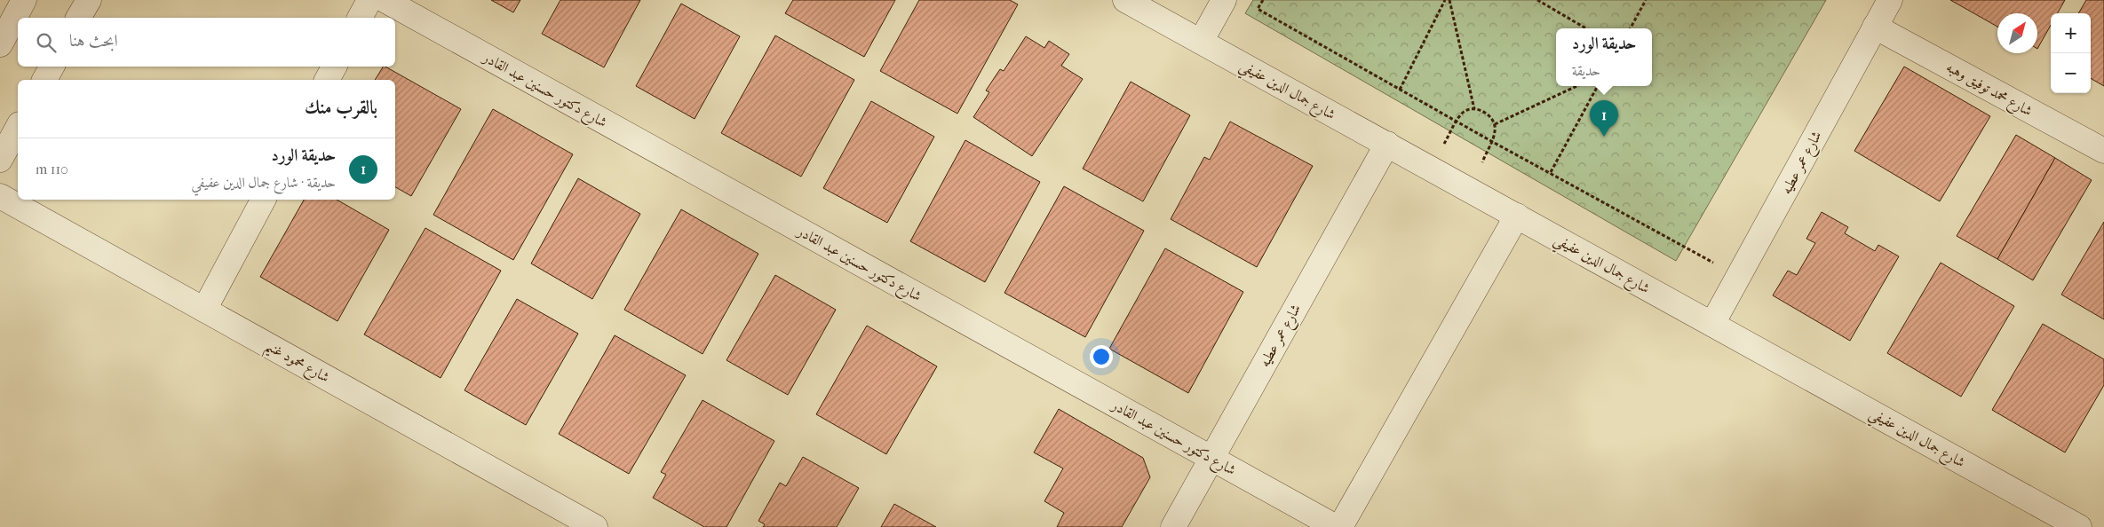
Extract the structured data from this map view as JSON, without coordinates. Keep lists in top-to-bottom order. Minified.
{"streets":{"street":["شارع محمد توفيق وهبه","شارع دكتور حسنين عبد القادر","شارع جمال الدين عفيفي","شارع عمر عطيه","شارع محمود غنيم"]},"crossings":[["شارع محمد توفيق وهبه","شارع عمر عطيه"],["شارع دكتور حسنين عبد القادر","شارع عمر عطيه"],["شارع جمال الدين عفيفي","شارع عمر عطيه"]],"north":"top right","page":{"map_buttons":["+","−"],"search":"ابحث هنا","popup":["حديقة الورد","حديقة"],"heading":"بالقرب منك","pins":"1","list":[{"mark":"1","name":"حديقة الورد","note":"حديقة · شارع جمال الدين عفيفي","value":"110 m"}]}}
